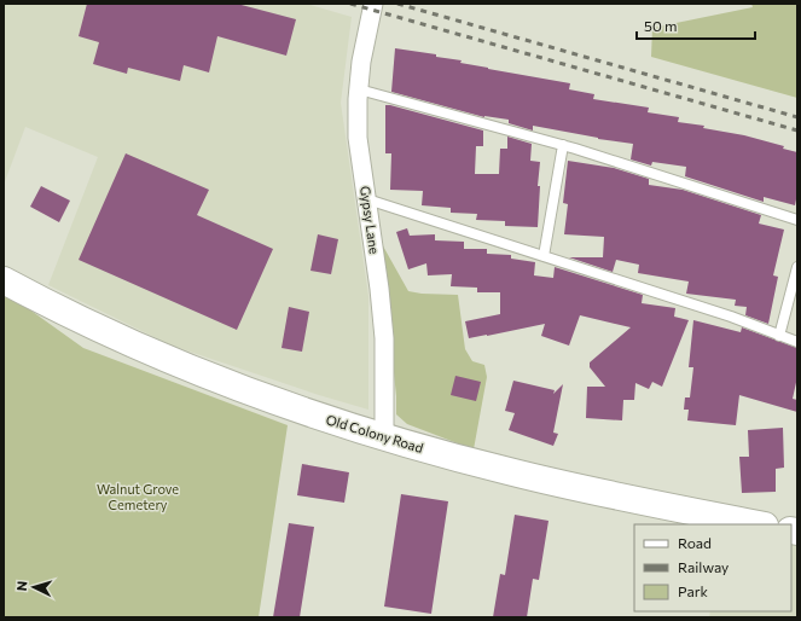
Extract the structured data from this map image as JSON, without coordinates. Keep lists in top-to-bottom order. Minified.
{"streets":{"main road":["Old Colony Road"],"street":["Gypsy Lane"]},"crossings":[["Gypsy Lane","Old Colony Road"]],"parks":["Walnut Grove Cemetery"],"legend":["Road","Railway","Park"],"scale_bar":"50 m","north":"left"}
